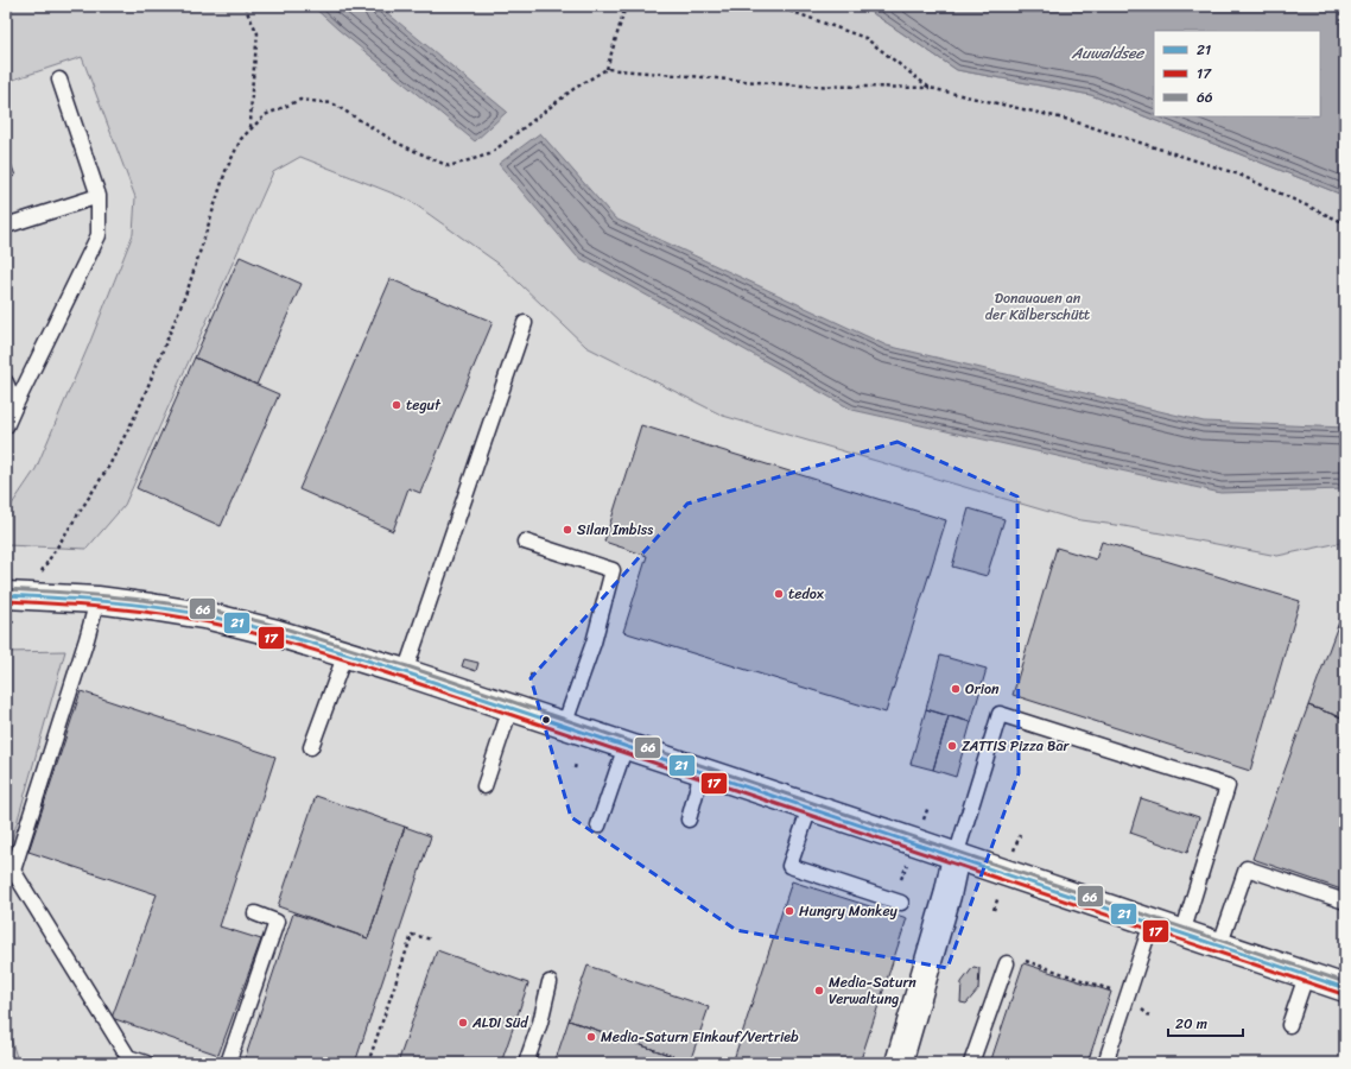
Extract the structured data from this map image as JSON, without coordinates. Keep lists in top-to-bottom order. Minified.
{"water":["Auwaldsee"],"parks":["Donauauen an der Kälberschütt"],"places":["tegut","Silan Imbiss","tedox","Orion","ZATTIS Pizza Bar","Hungry Monkey","Media-Saturn Verwaltung","ALDI Süd","Media-Saturn Einkauf/Vertrieb"],"lines":["transit line 66","transit line 21","transit line 17"],"legend":["21","17","66"],"scale_bar":"20 m"}
